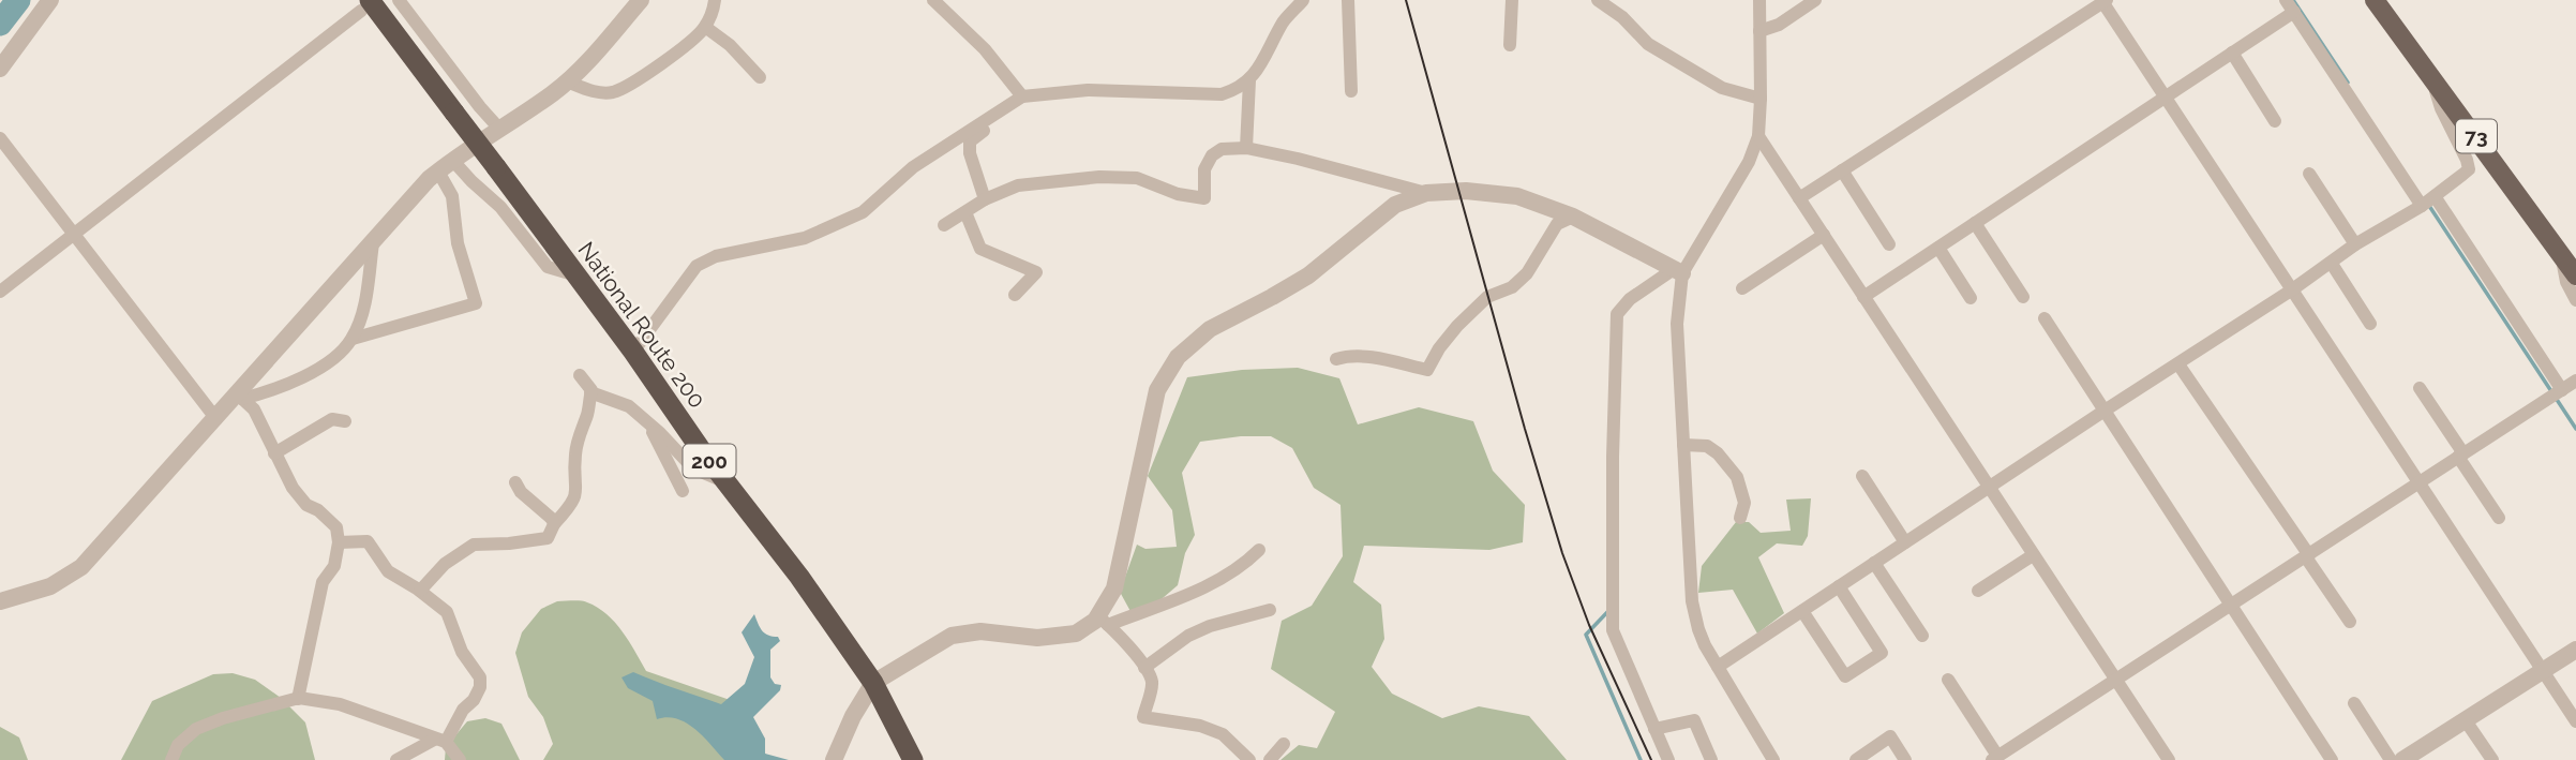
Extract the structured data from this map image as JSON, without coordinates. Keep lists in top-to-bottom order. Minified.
{"streets":{"highway":["National Route 200","200"],"main road":["73"]}}
